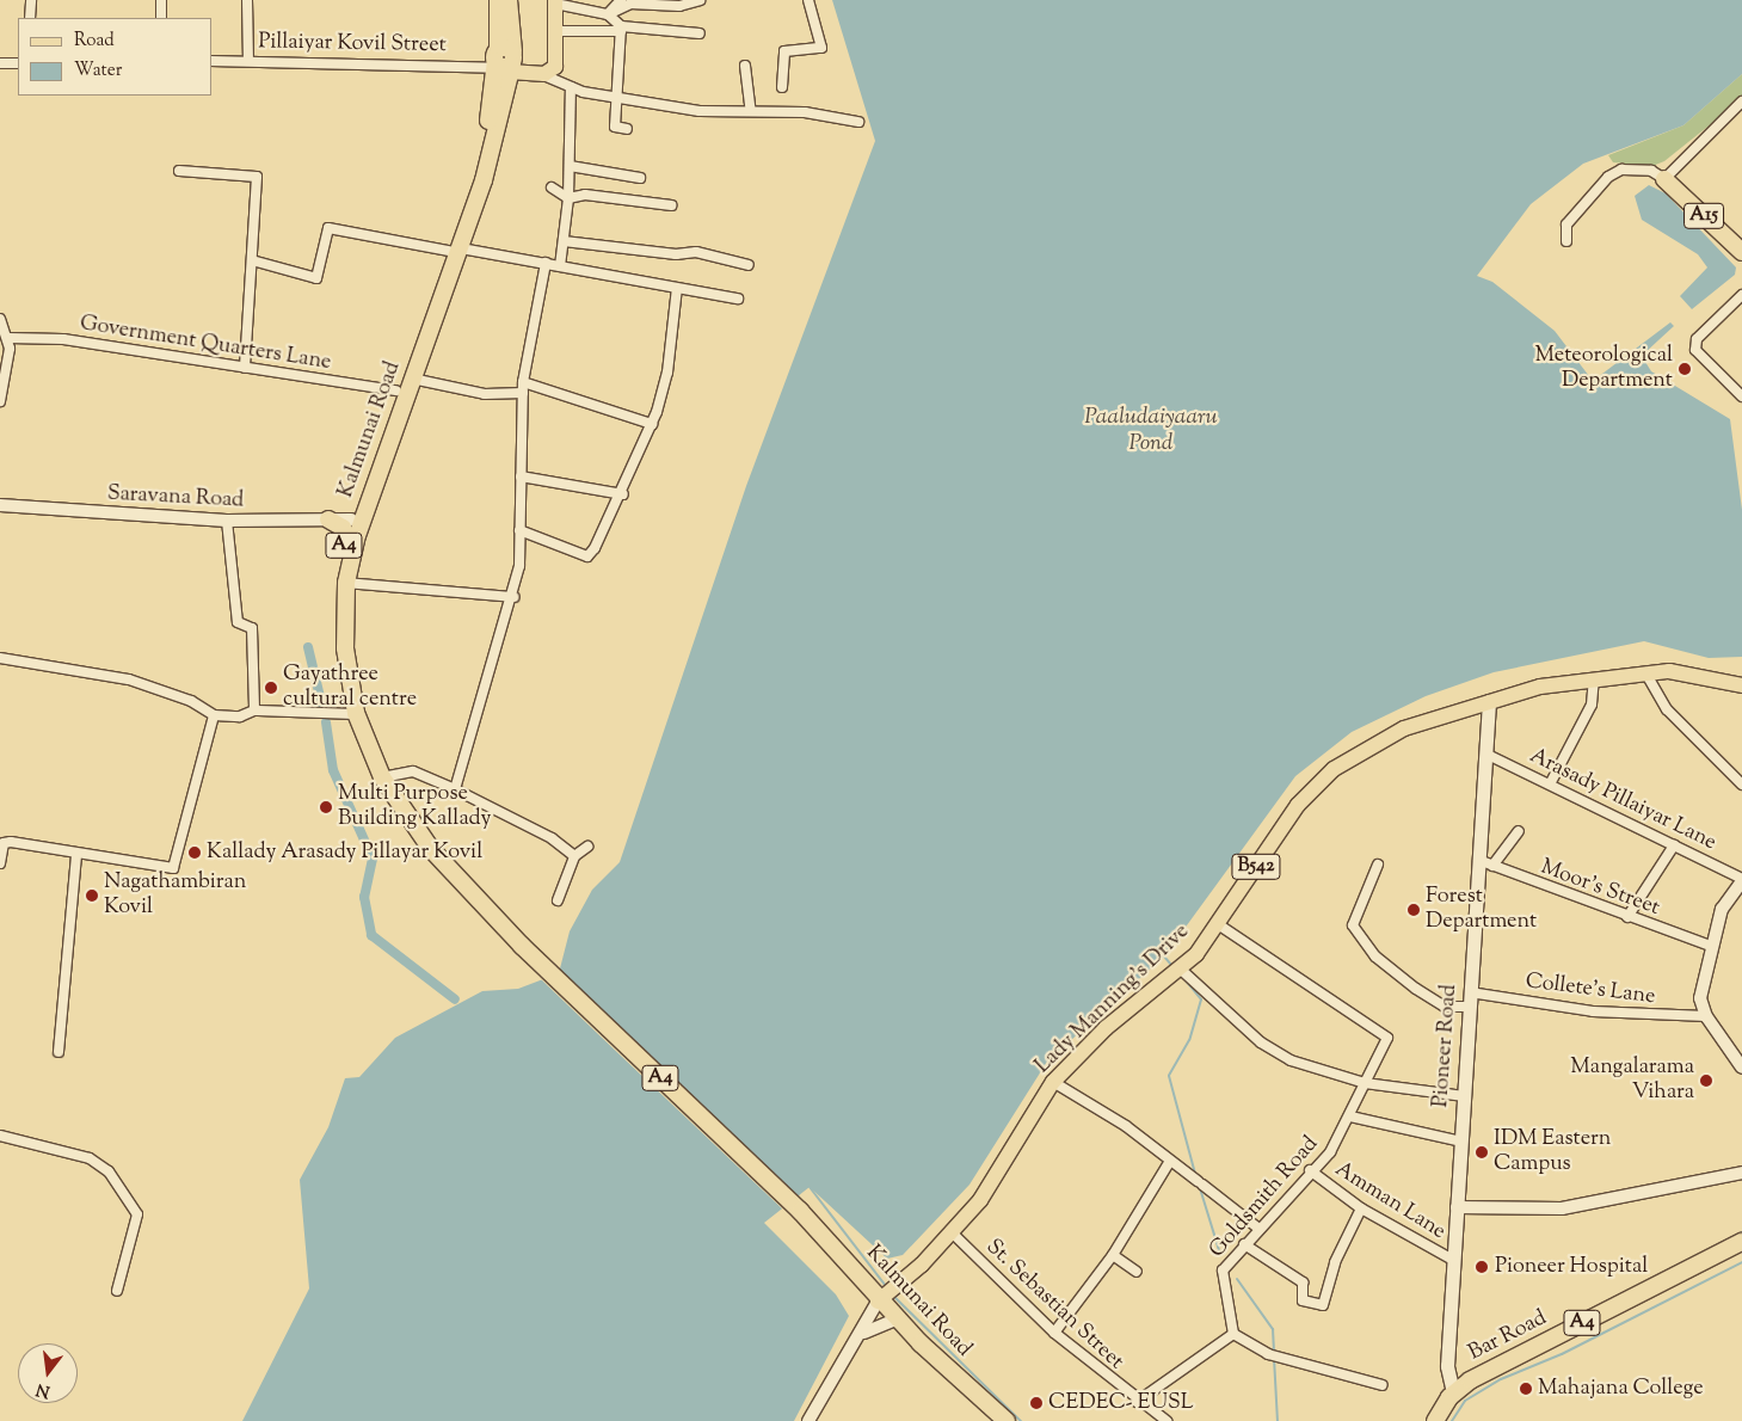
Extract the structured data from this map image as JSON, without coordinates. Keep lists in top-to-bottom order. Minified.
{"streets":{"highway":["A15","Kalmunai Road","A4","Bar Road"],"main road":["B542","Lady Manning’s Drive","Pioneer Road"],"street":["Pillaiyar Kovil Street","Government Quarters Lane","Saravana Road","Arasady Pillaiyar Lane","Moor's Street","Collete's Lane","Goldsmith Road","Amman Lane","St. Sebastian Street"]},"crossings":[["Pillaiyar Kovil Street","Kalmunai Road"],["Pillaiyar Kovil Street","A4"],["Government Quarters Lane","Kalmunai Road"],["Kalmunai Road","Saravana Road"],["Kalmunai Road","A4"],["Kalmunai Road","Lady Manning’s Drive"],["Arasady Pillaiyar Lane","Pioneer Road"],["Moor's Street","Pioneer Road"],["Collete's Lane","Pioneer Road"],["Lady Manning’s Drive","Pioneer Road"],["Lady Manning’s Drive","Goldsmith Road"],["Lady Manning’s Drive","St. Sebastian Street"],["Pioneer Road","Amman Lane"],["Pioneer Road","Bar Road"],["Goldsmith Road","Amman Lane"]],"water":["Paaludaiyaaru Pond"],"places":["Meteorological Department","Gayathree cultural centre","Multi Purpose Building Kallady","Kallady Arasady Pillayar Kovil","Nagathambiran Kovil","Forest Department","Mangalarama Vihara","IDM Eastern Campus","Pioneer Hospital","Mahajana College","CEDEC- EUSL"],"legend":["Road","Water"],"north":"bottom"}
